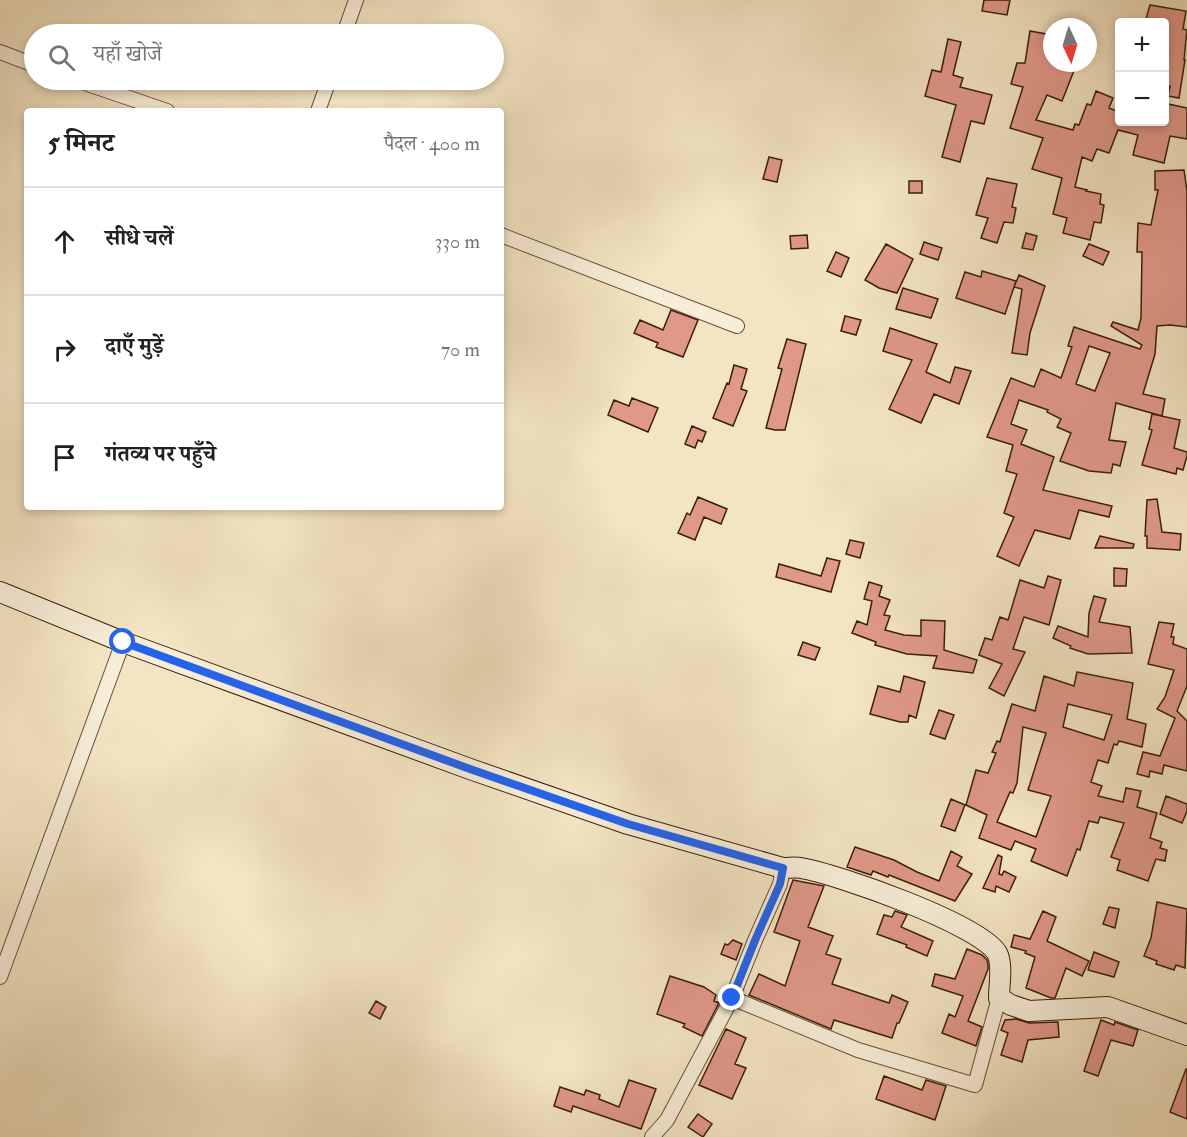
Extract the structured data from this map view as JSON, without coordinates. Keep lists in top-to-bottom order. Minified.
{"north":"bottom","page":{"map_buttons":["+","−"],"search":"यहाँ खोजें","heading":["5 मिनट","पैदल · 400 m"],"list":[["सीधे चलें","330 m"],["दाएँ मुड़ें","70 m"],"गंतव्य पर पहुँचे"]}}
